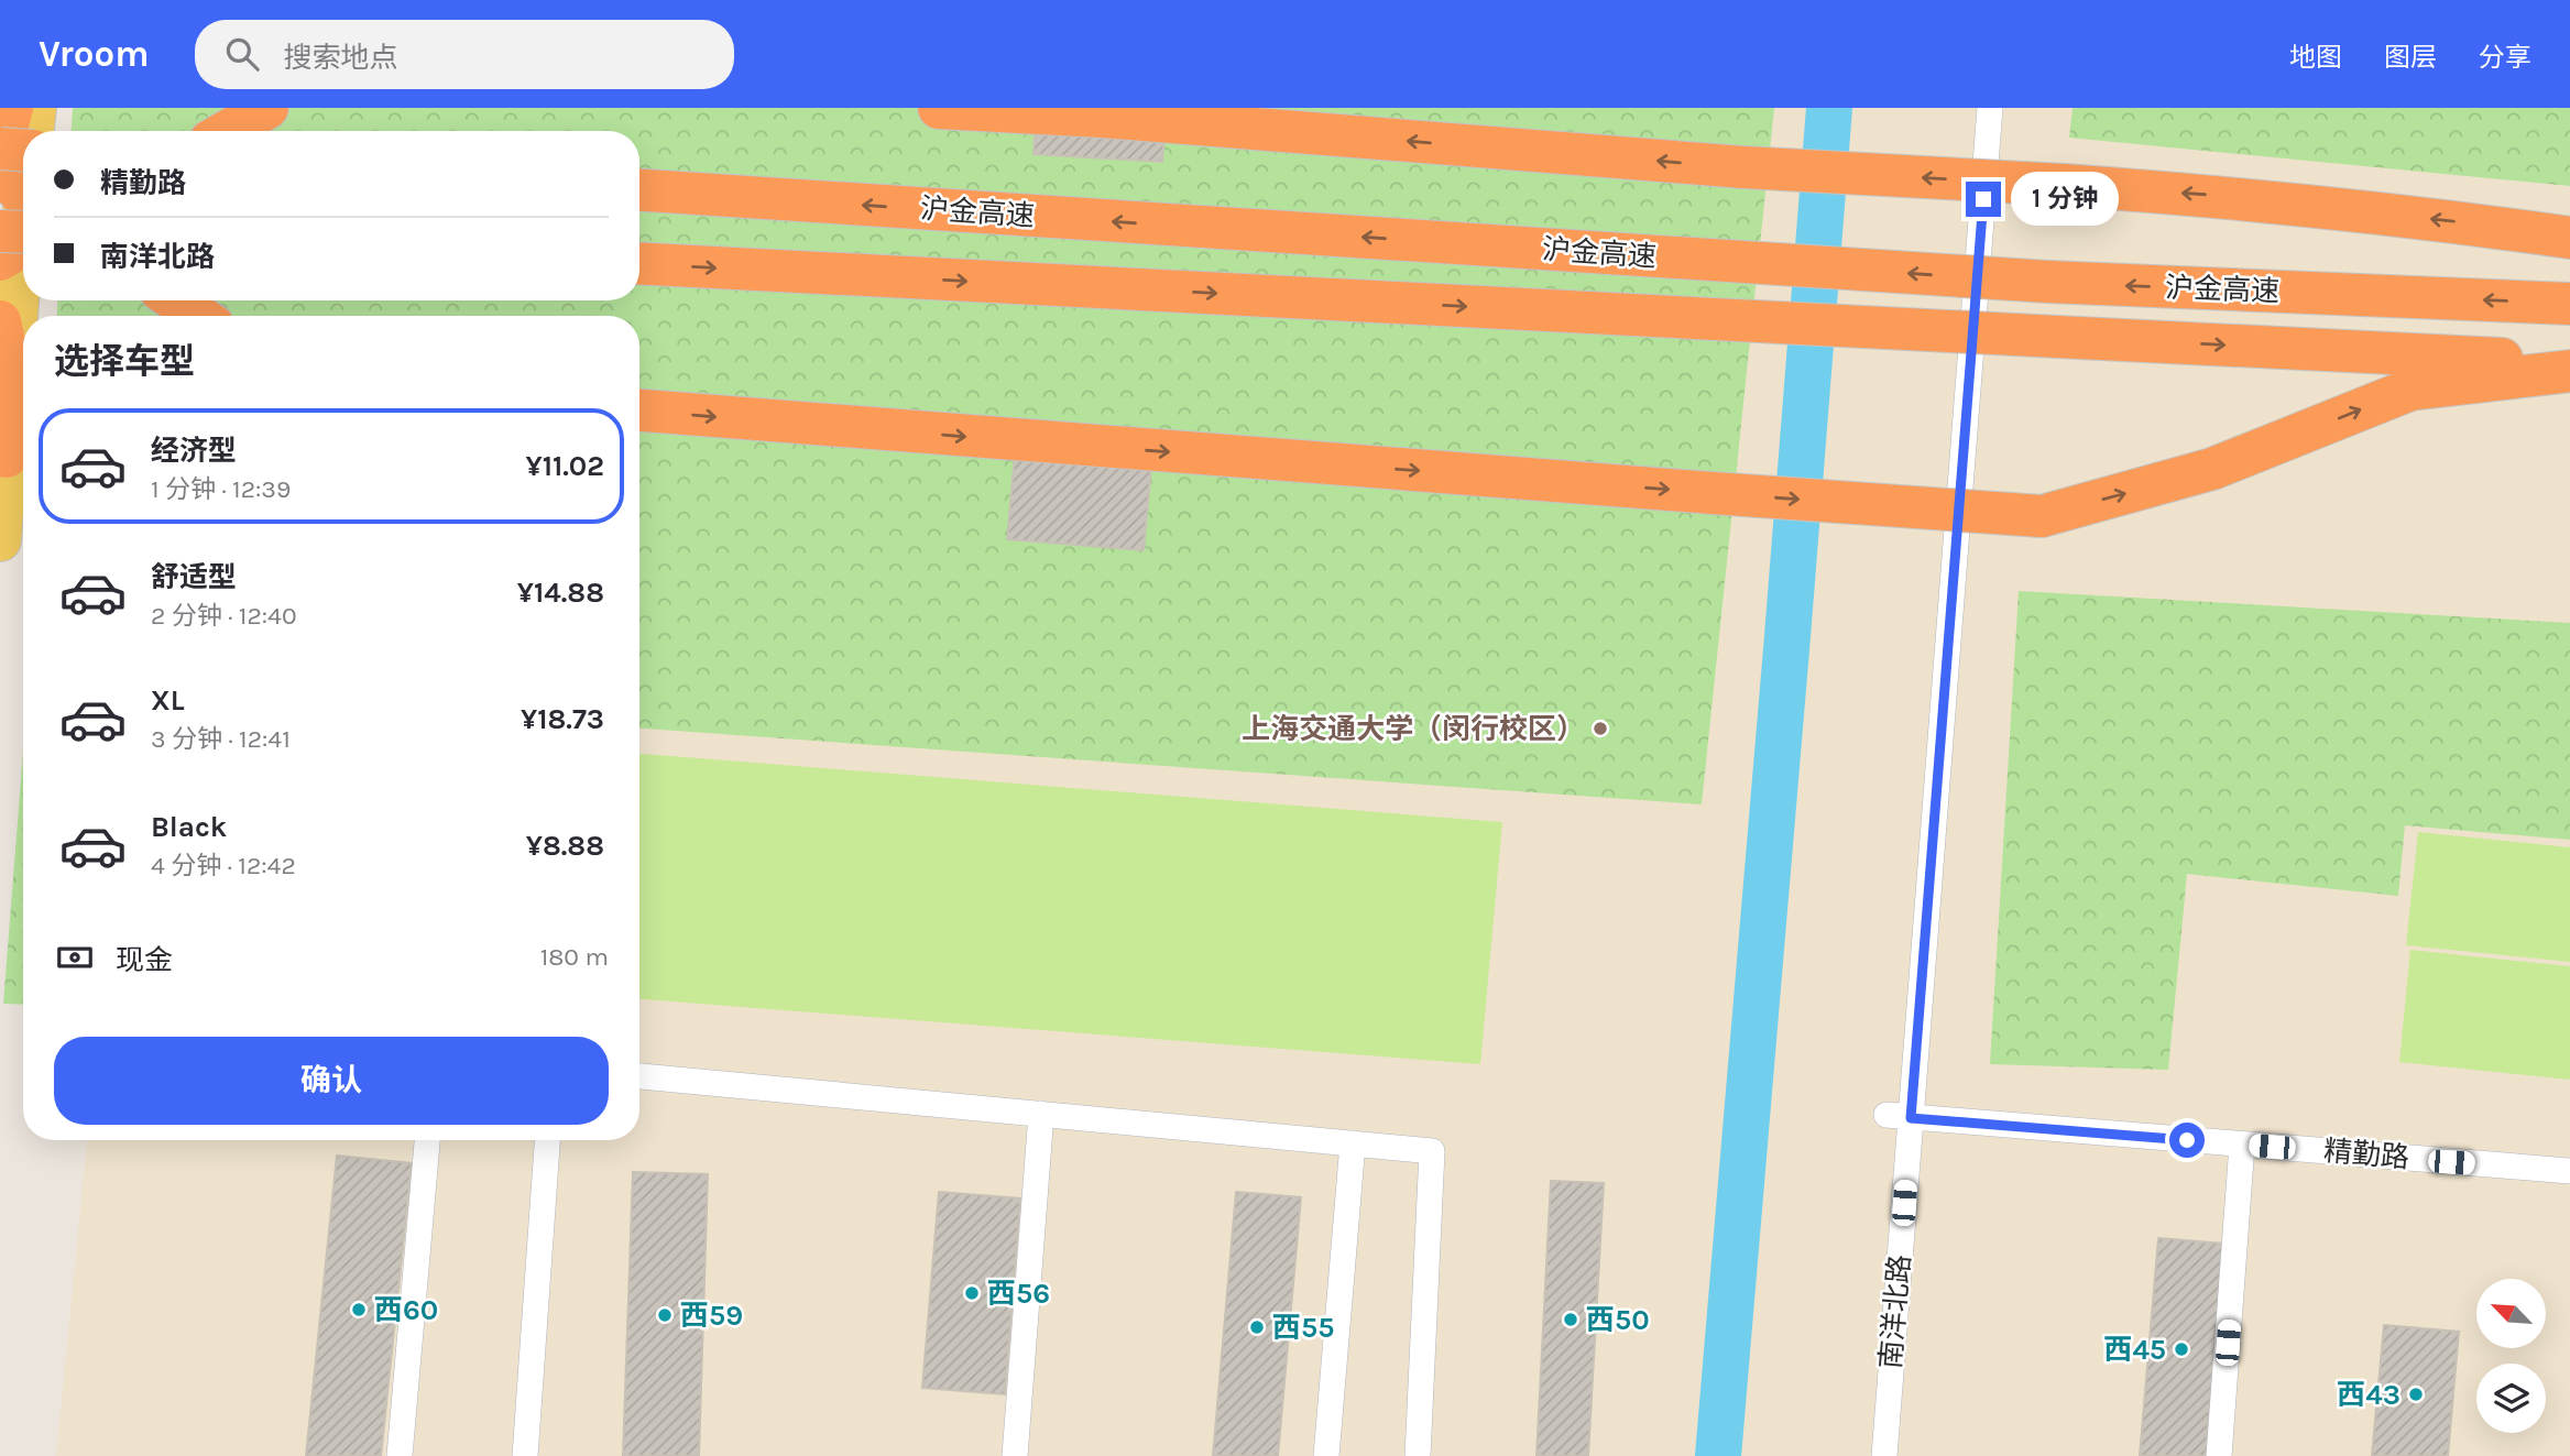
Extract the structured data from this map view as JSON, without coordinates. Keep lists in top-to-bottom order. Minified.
{"streets":{"highway":["沪金高速"],"lane":["精勤路","南洋北路"]},"crossings":[["精勤路","南洋北路"]],"places":["上海交通大学（闵行校区）","西56","西60","西59","西50","西55","西45","西43"],"north":"top left","page":{"header":"Vroom","search":"搜索地点","nav":["地图","图层","分享"],"banner":["精勤路","南洋北路"],"bubble":"1 分钟","heading":"选择车型","list":[{"name":"经济型","note":"1 分钟 · 12:39","value":"¥11.02"},{"name":"舒适型","note":"2 分钟 · 12:40","value":"¥14.88"},{"name":"XL","note":"3 分钟 · 12:41","value":"¥18.73"},{"name":"Black","note":"4 分钟 · 12:42","value":"¥8.88"}],"pay":["现金","180 m"],"buttons":"确认"}}
